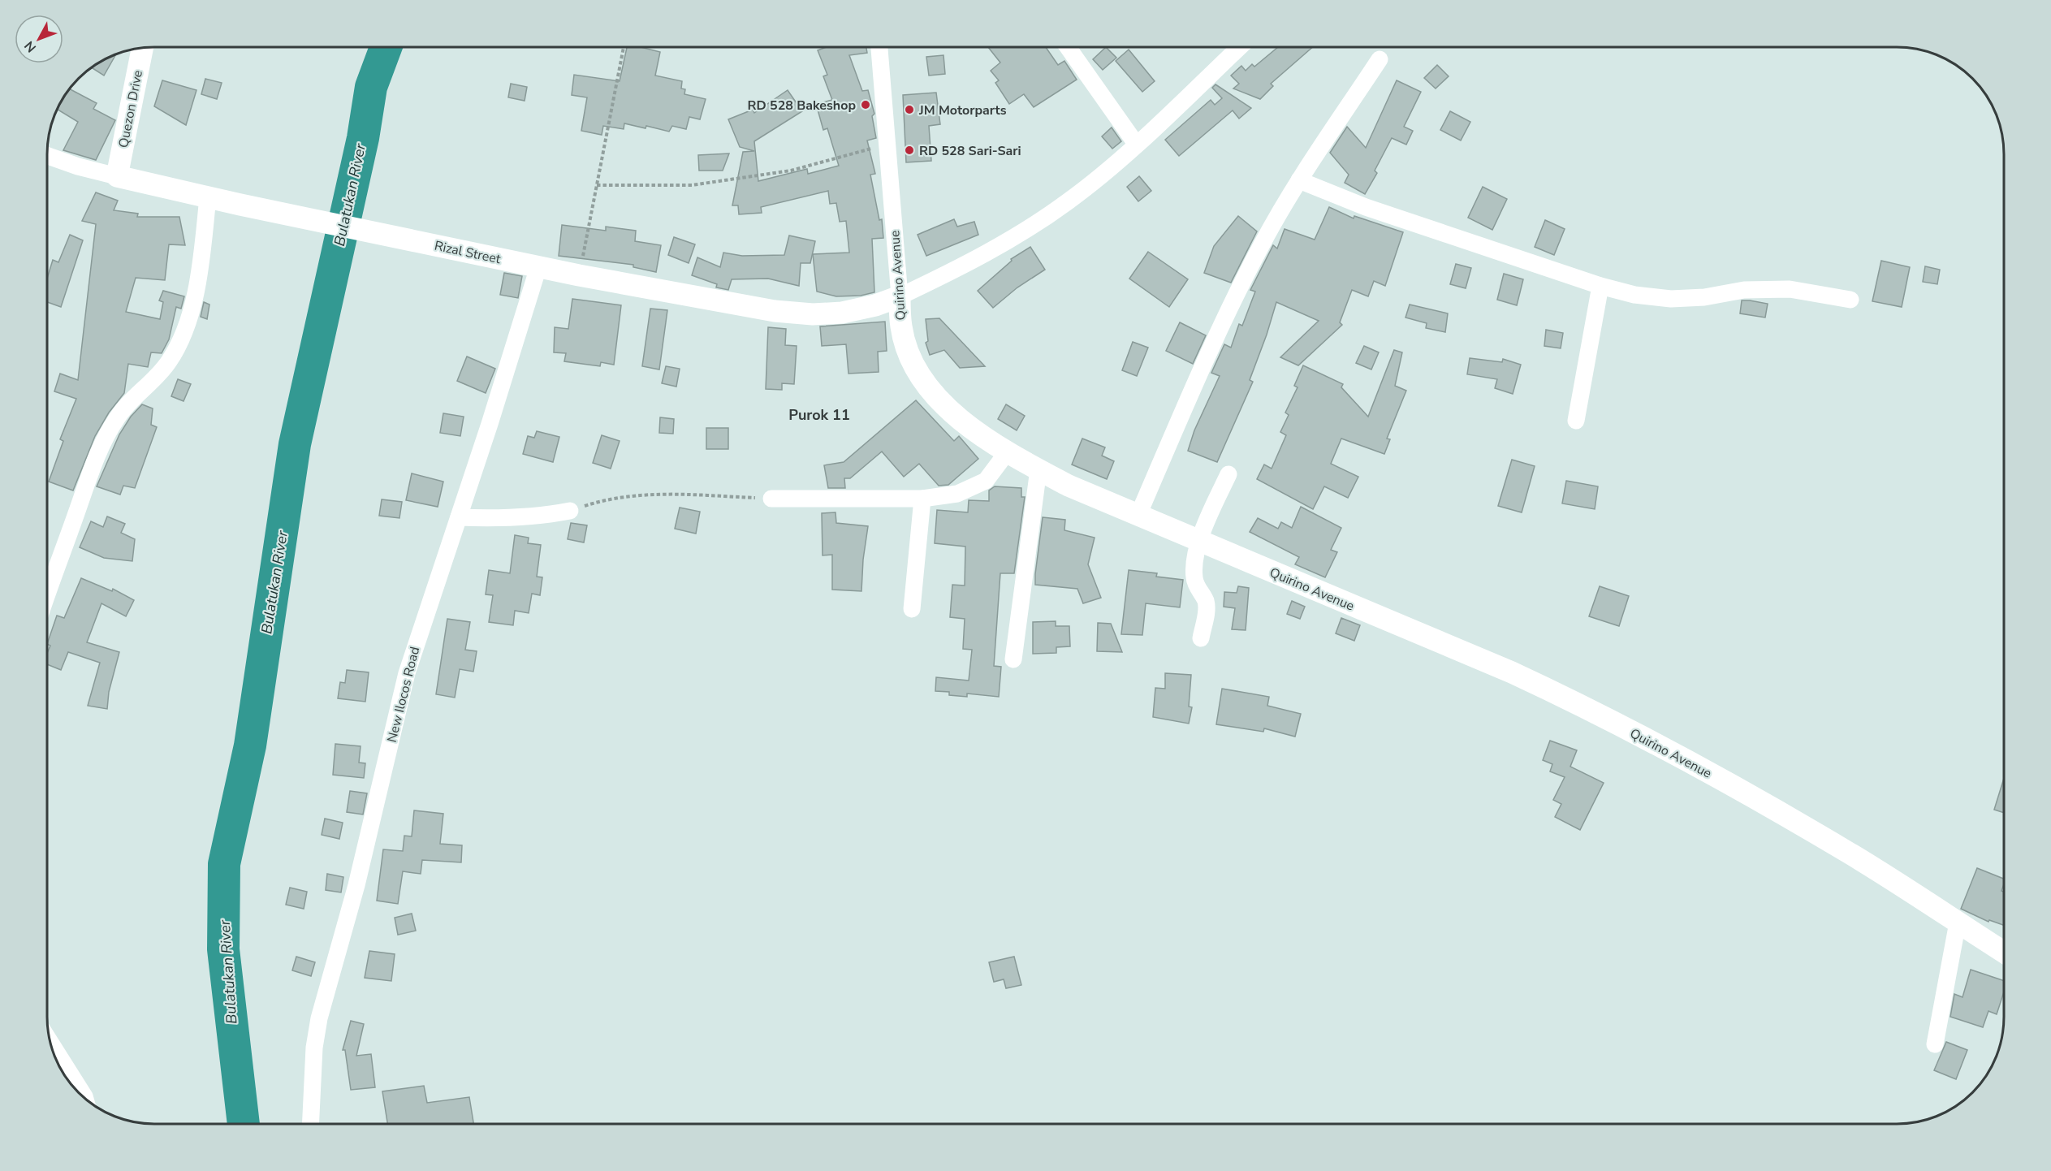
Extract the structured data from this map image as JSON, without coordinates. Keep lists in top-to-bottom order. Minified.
{"streets":{"main road":["Quezon Drive","Rizal Street","Quirino Avenue"],"street":["New Ilocos Road"]},"crossings":[["Quezon Drive","Rizal Street"],["Rizal Street","Quirino Avenue"],["Rizal Street","New Ilocos Road"]],"districts":["Purok 11"],"water":["Bulatukan River"],"places":["RD 528 Bakeshop","JM Motorparts","RD 528 Sari-Sari"],"north":"bottom left"}
